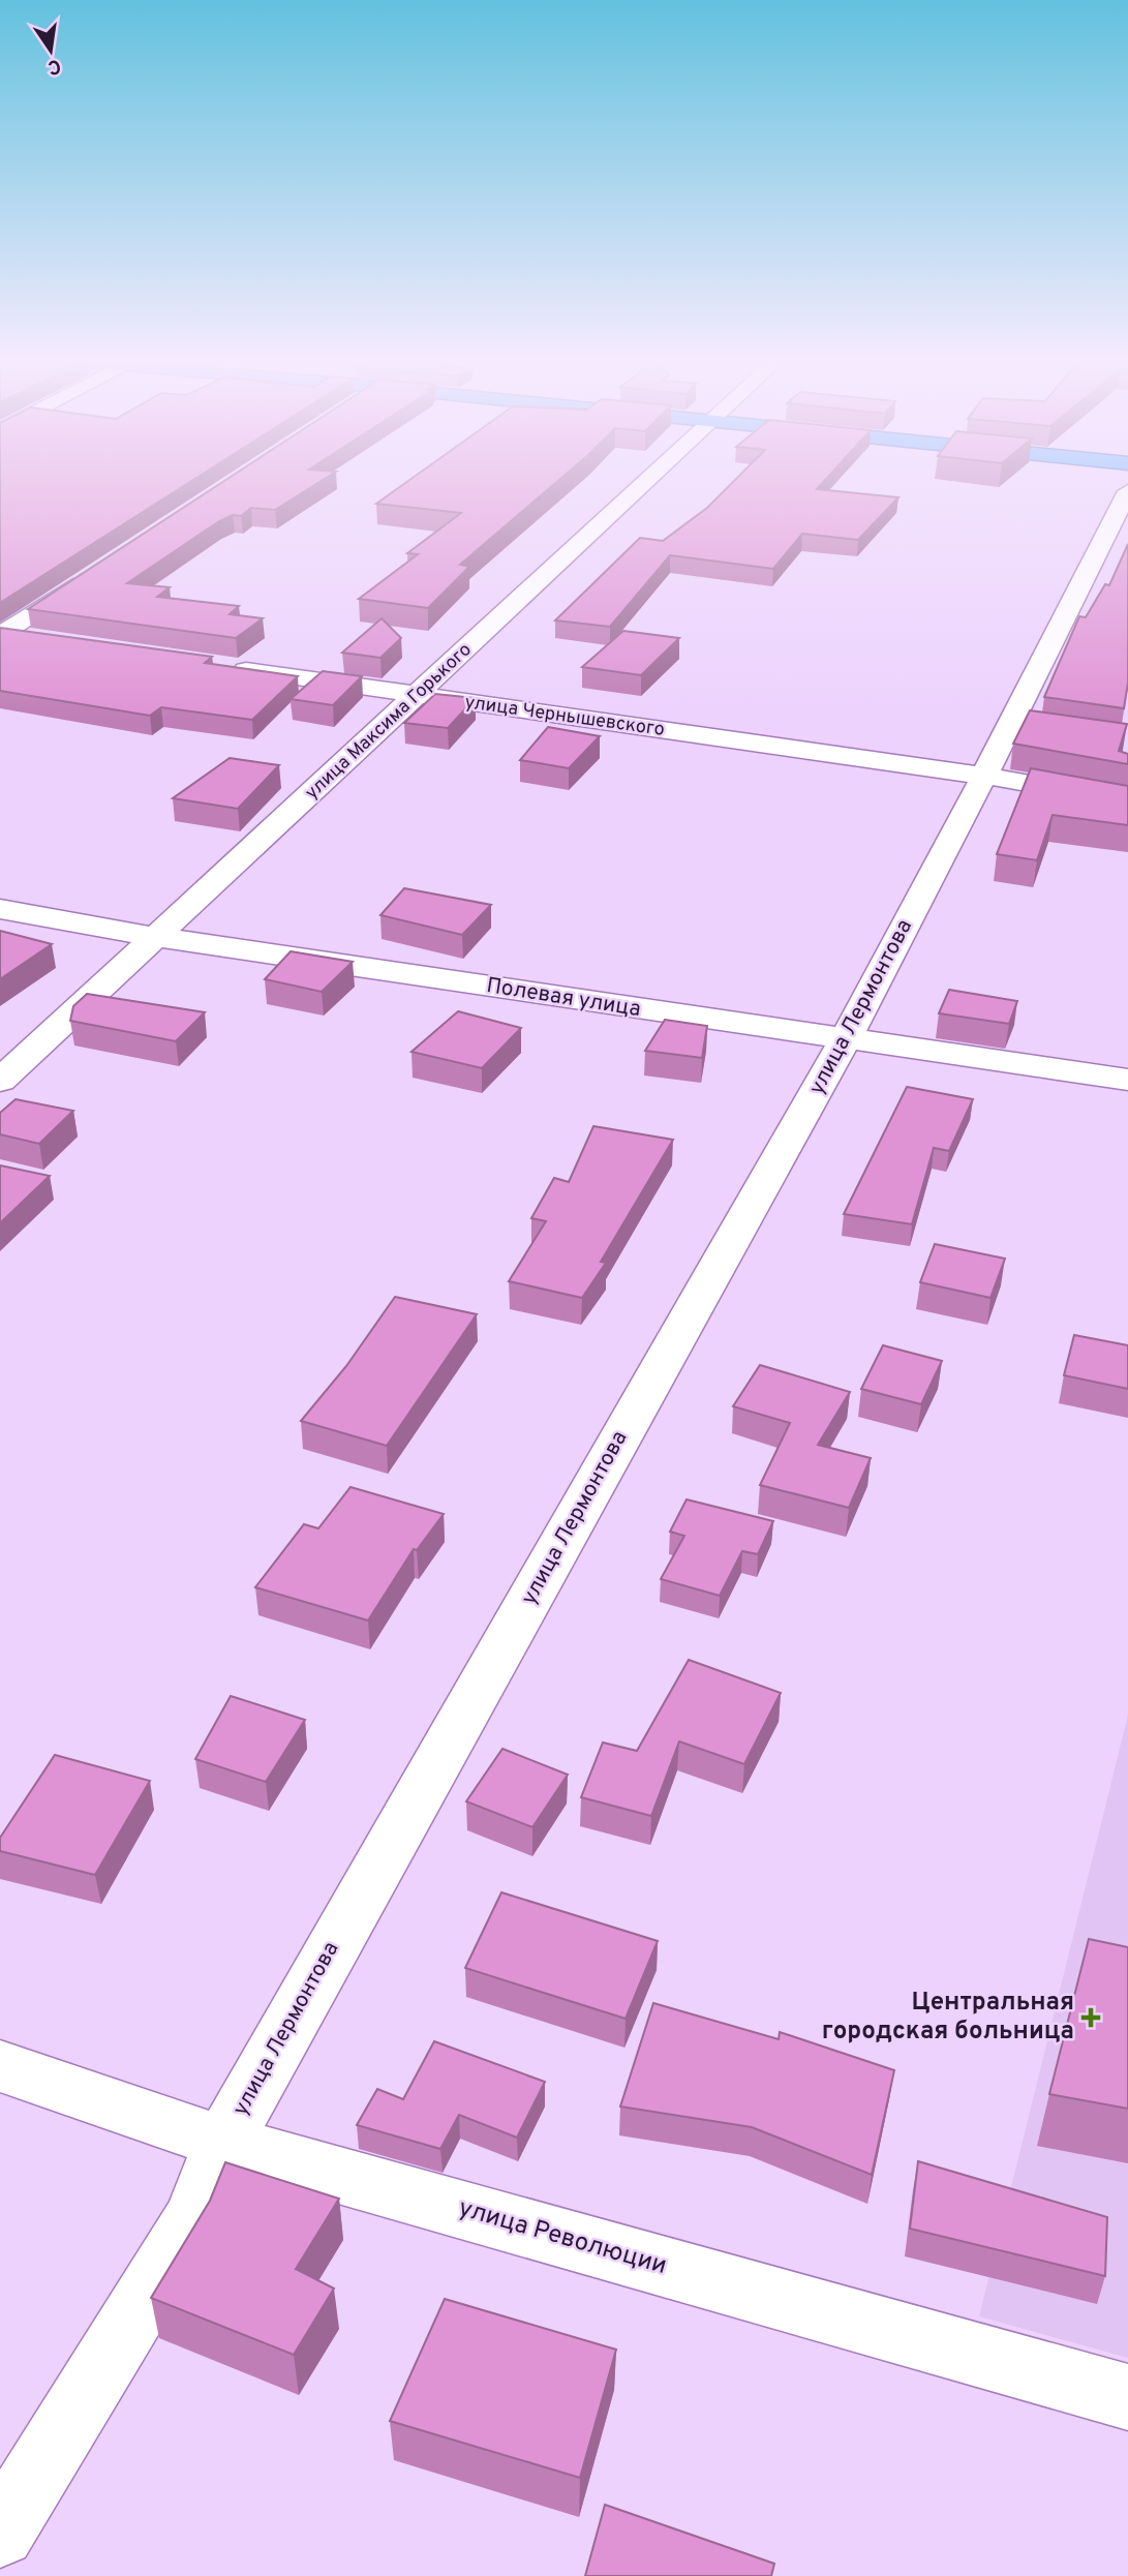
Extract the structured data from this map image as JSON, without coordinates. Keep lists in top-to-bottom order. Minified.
{"streets":{"street":["улица Чернышевского","улица Максима Горького","Полевая улица","улица Лермонтова","улица Революции"]},"crossings":[["улица Чернышевского","улица Максима Горького"],["улица Чернышевского","улица Лермонтова"],["улица Максима Горького","Полевая улица"],["Полевая улица","улица Лермонтова"],["улица Лермонтова","улица Революции"]],"places":{"health":["Центральная городская больница"]},"north":"bottom"}
